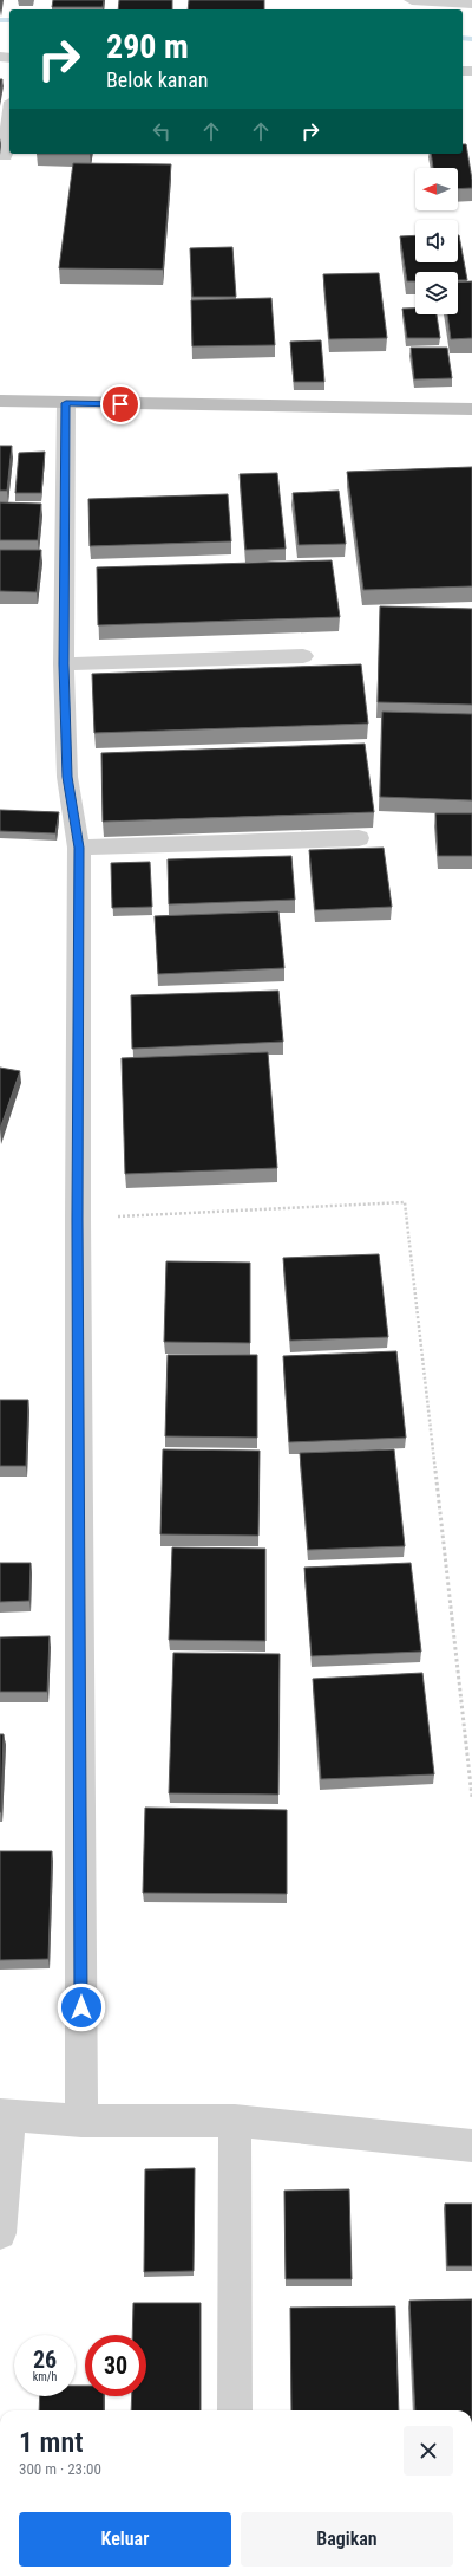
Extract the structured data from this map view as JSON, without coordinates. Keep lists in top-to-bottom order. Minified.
{"north":"left","page":{"turn":["290 m","Belok kanan"],"speed":"26 km/h","limit":"30","heading":["1 mnt","300 m · 23:00"],"buttons":["Keluar","Bagikan"]}}
